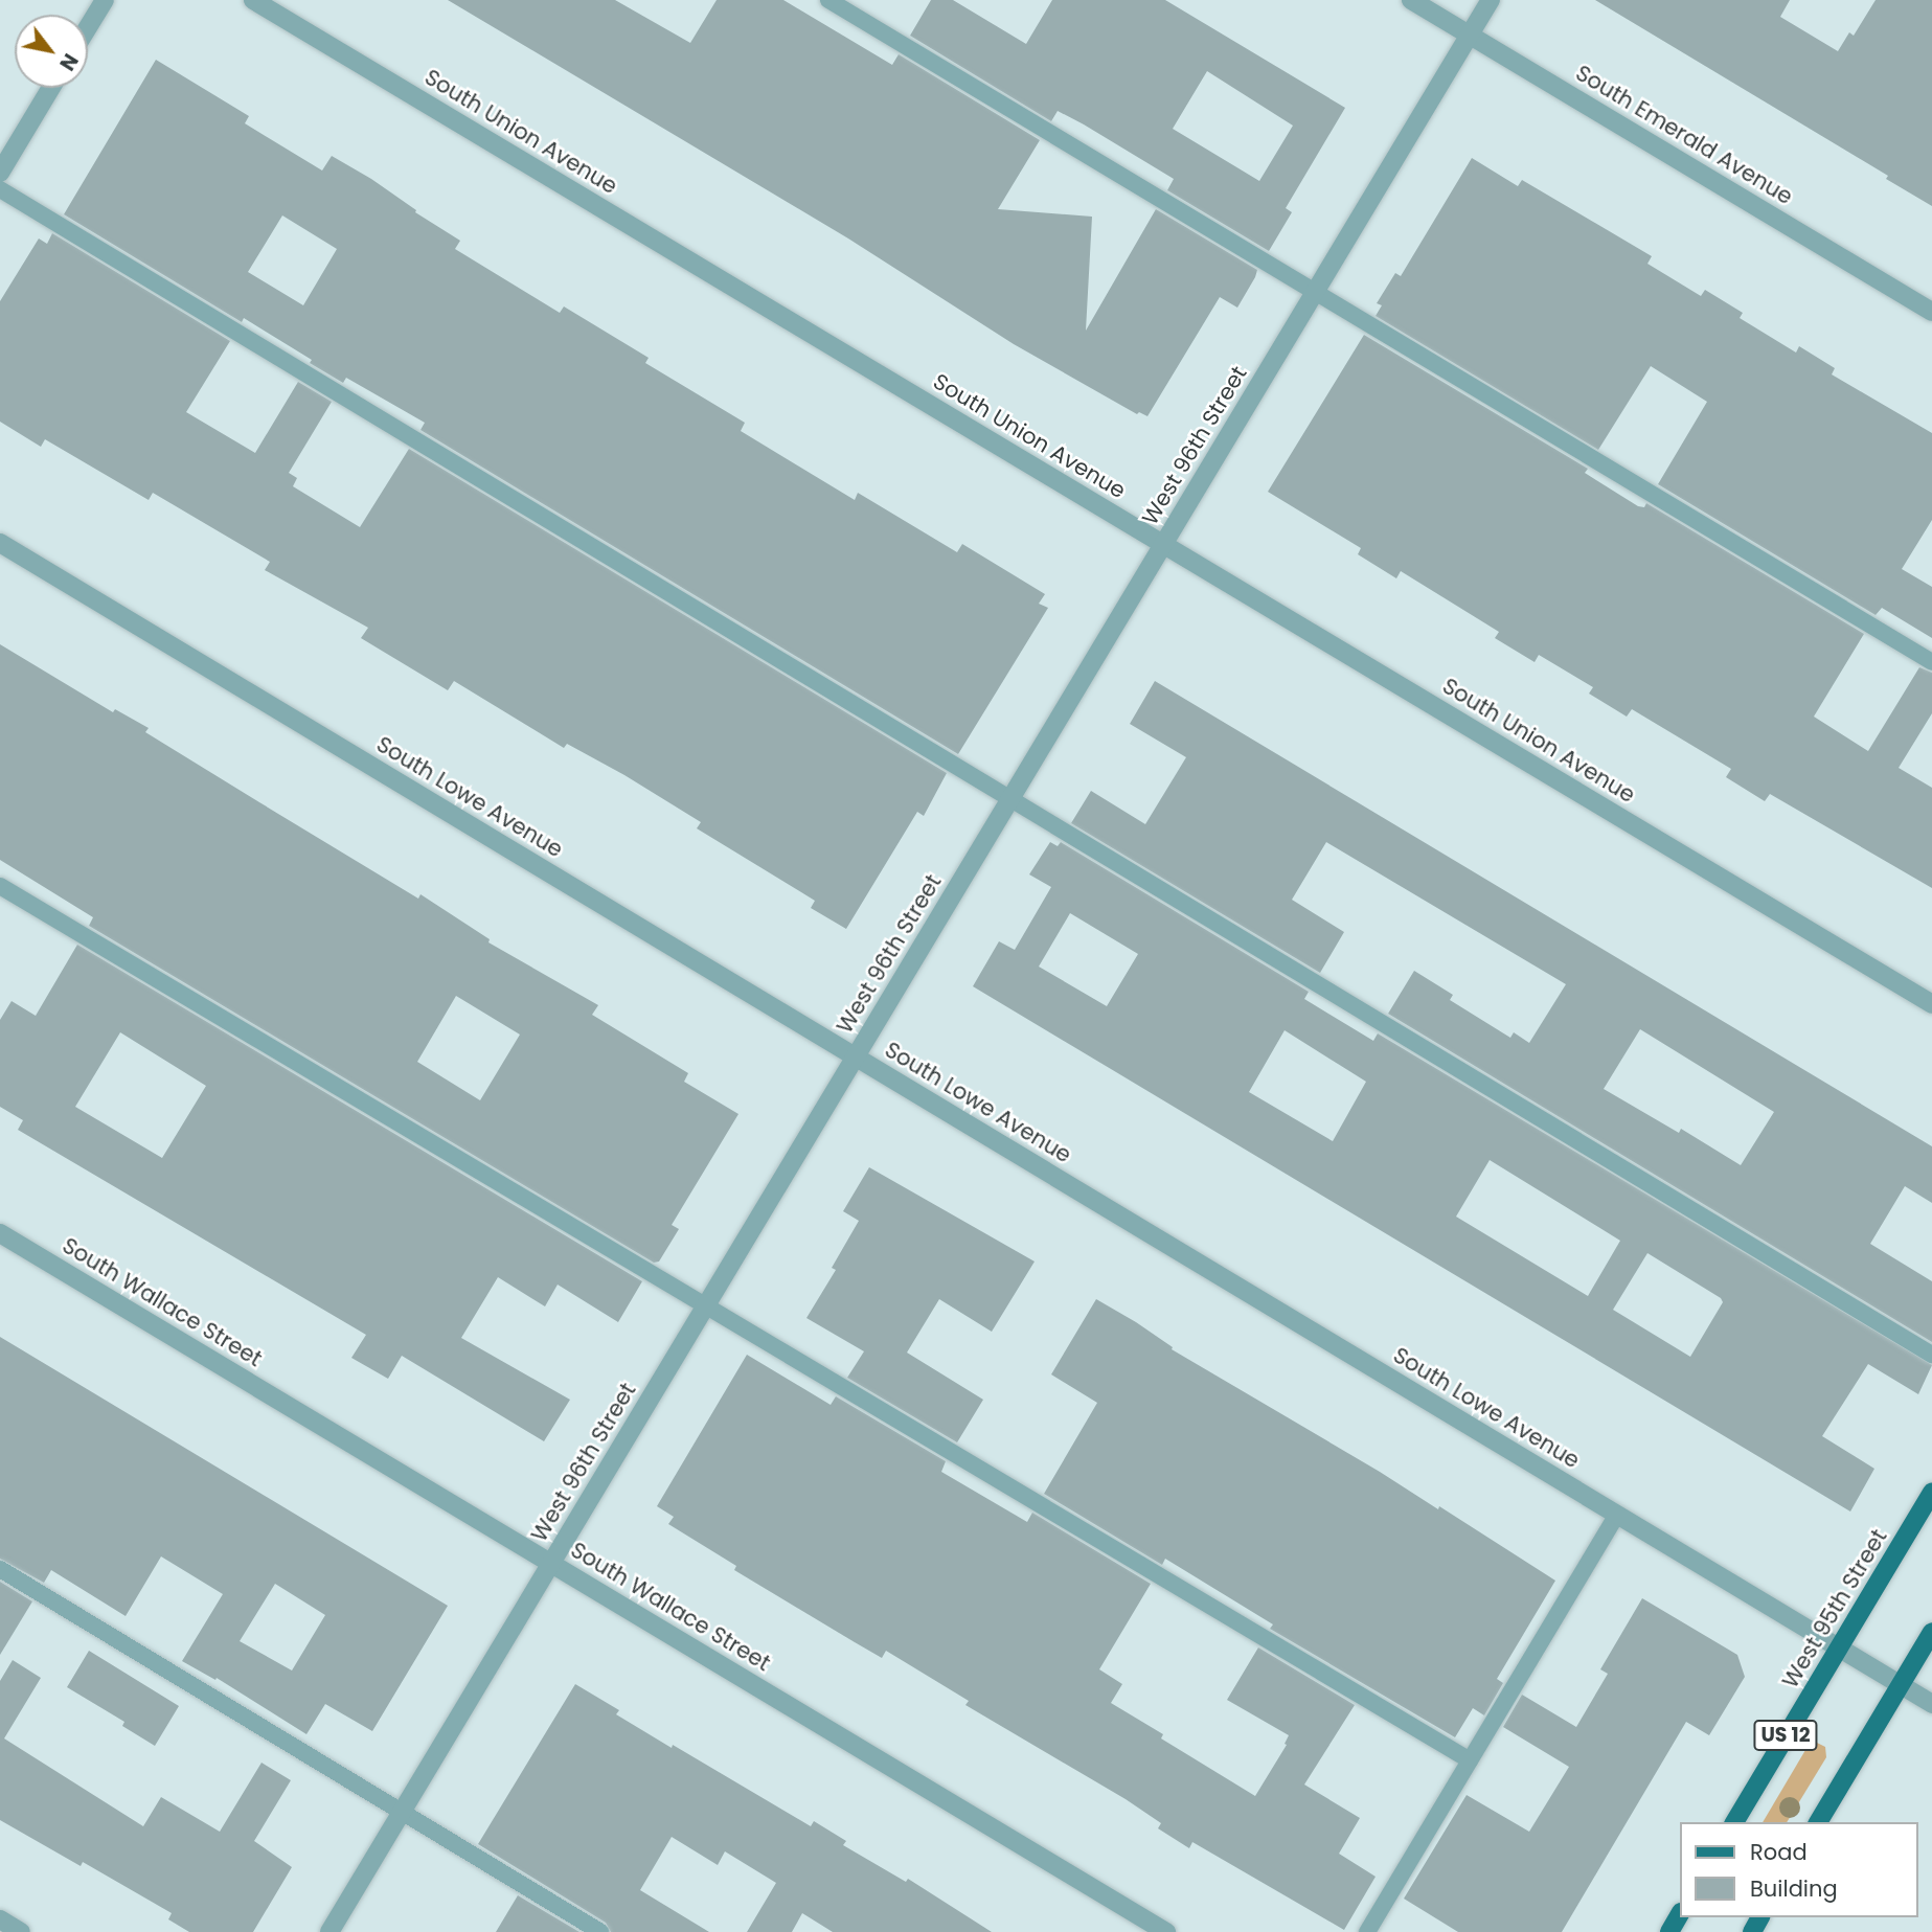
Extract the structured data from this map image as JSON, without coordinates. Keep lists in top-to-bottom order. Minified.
{"streets":{"main road":["West 95th Street","US 12"],"street":["South Union Avenue","South Emerald Avenue","West 96th Street","South Lowe Avenue","South Wallace Street"]},"crossings":[["South Union Avenue","West 96th Street"],["South Emerald Avenue","West 96th Street"],["West 96th Street","South Lowe Avenue"],["West 96th Street","South Wallace Street"],["South Lowe Avenue","West 95th Street"]],"legend":["Road","Building"],"north":"bottom right"}
